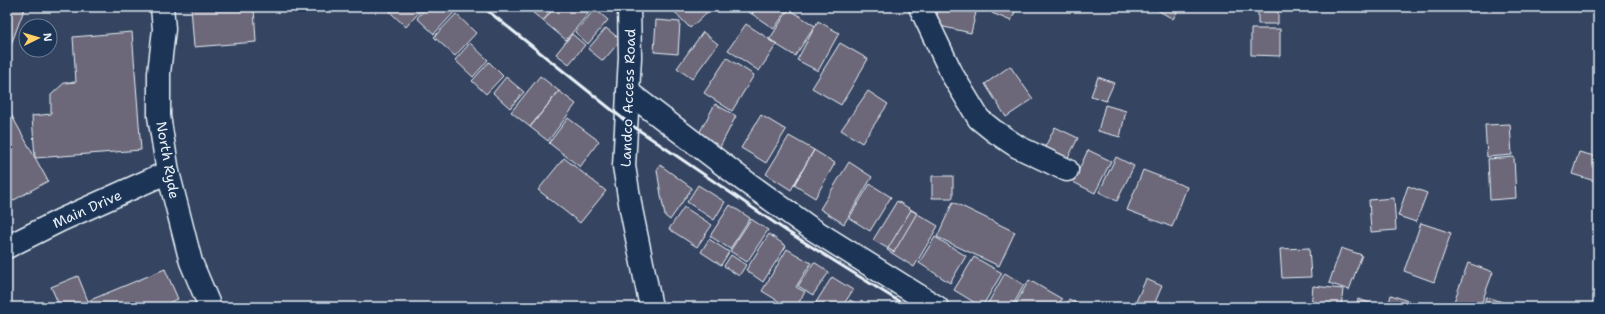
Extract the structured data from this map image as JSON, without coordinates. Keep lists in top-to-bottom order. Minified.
{"streets":{"street":["Landco Access Road","North Ryde","Main Drive"]},"crossings":[["North Ryde","Main Drive"]],"north":"right"}
